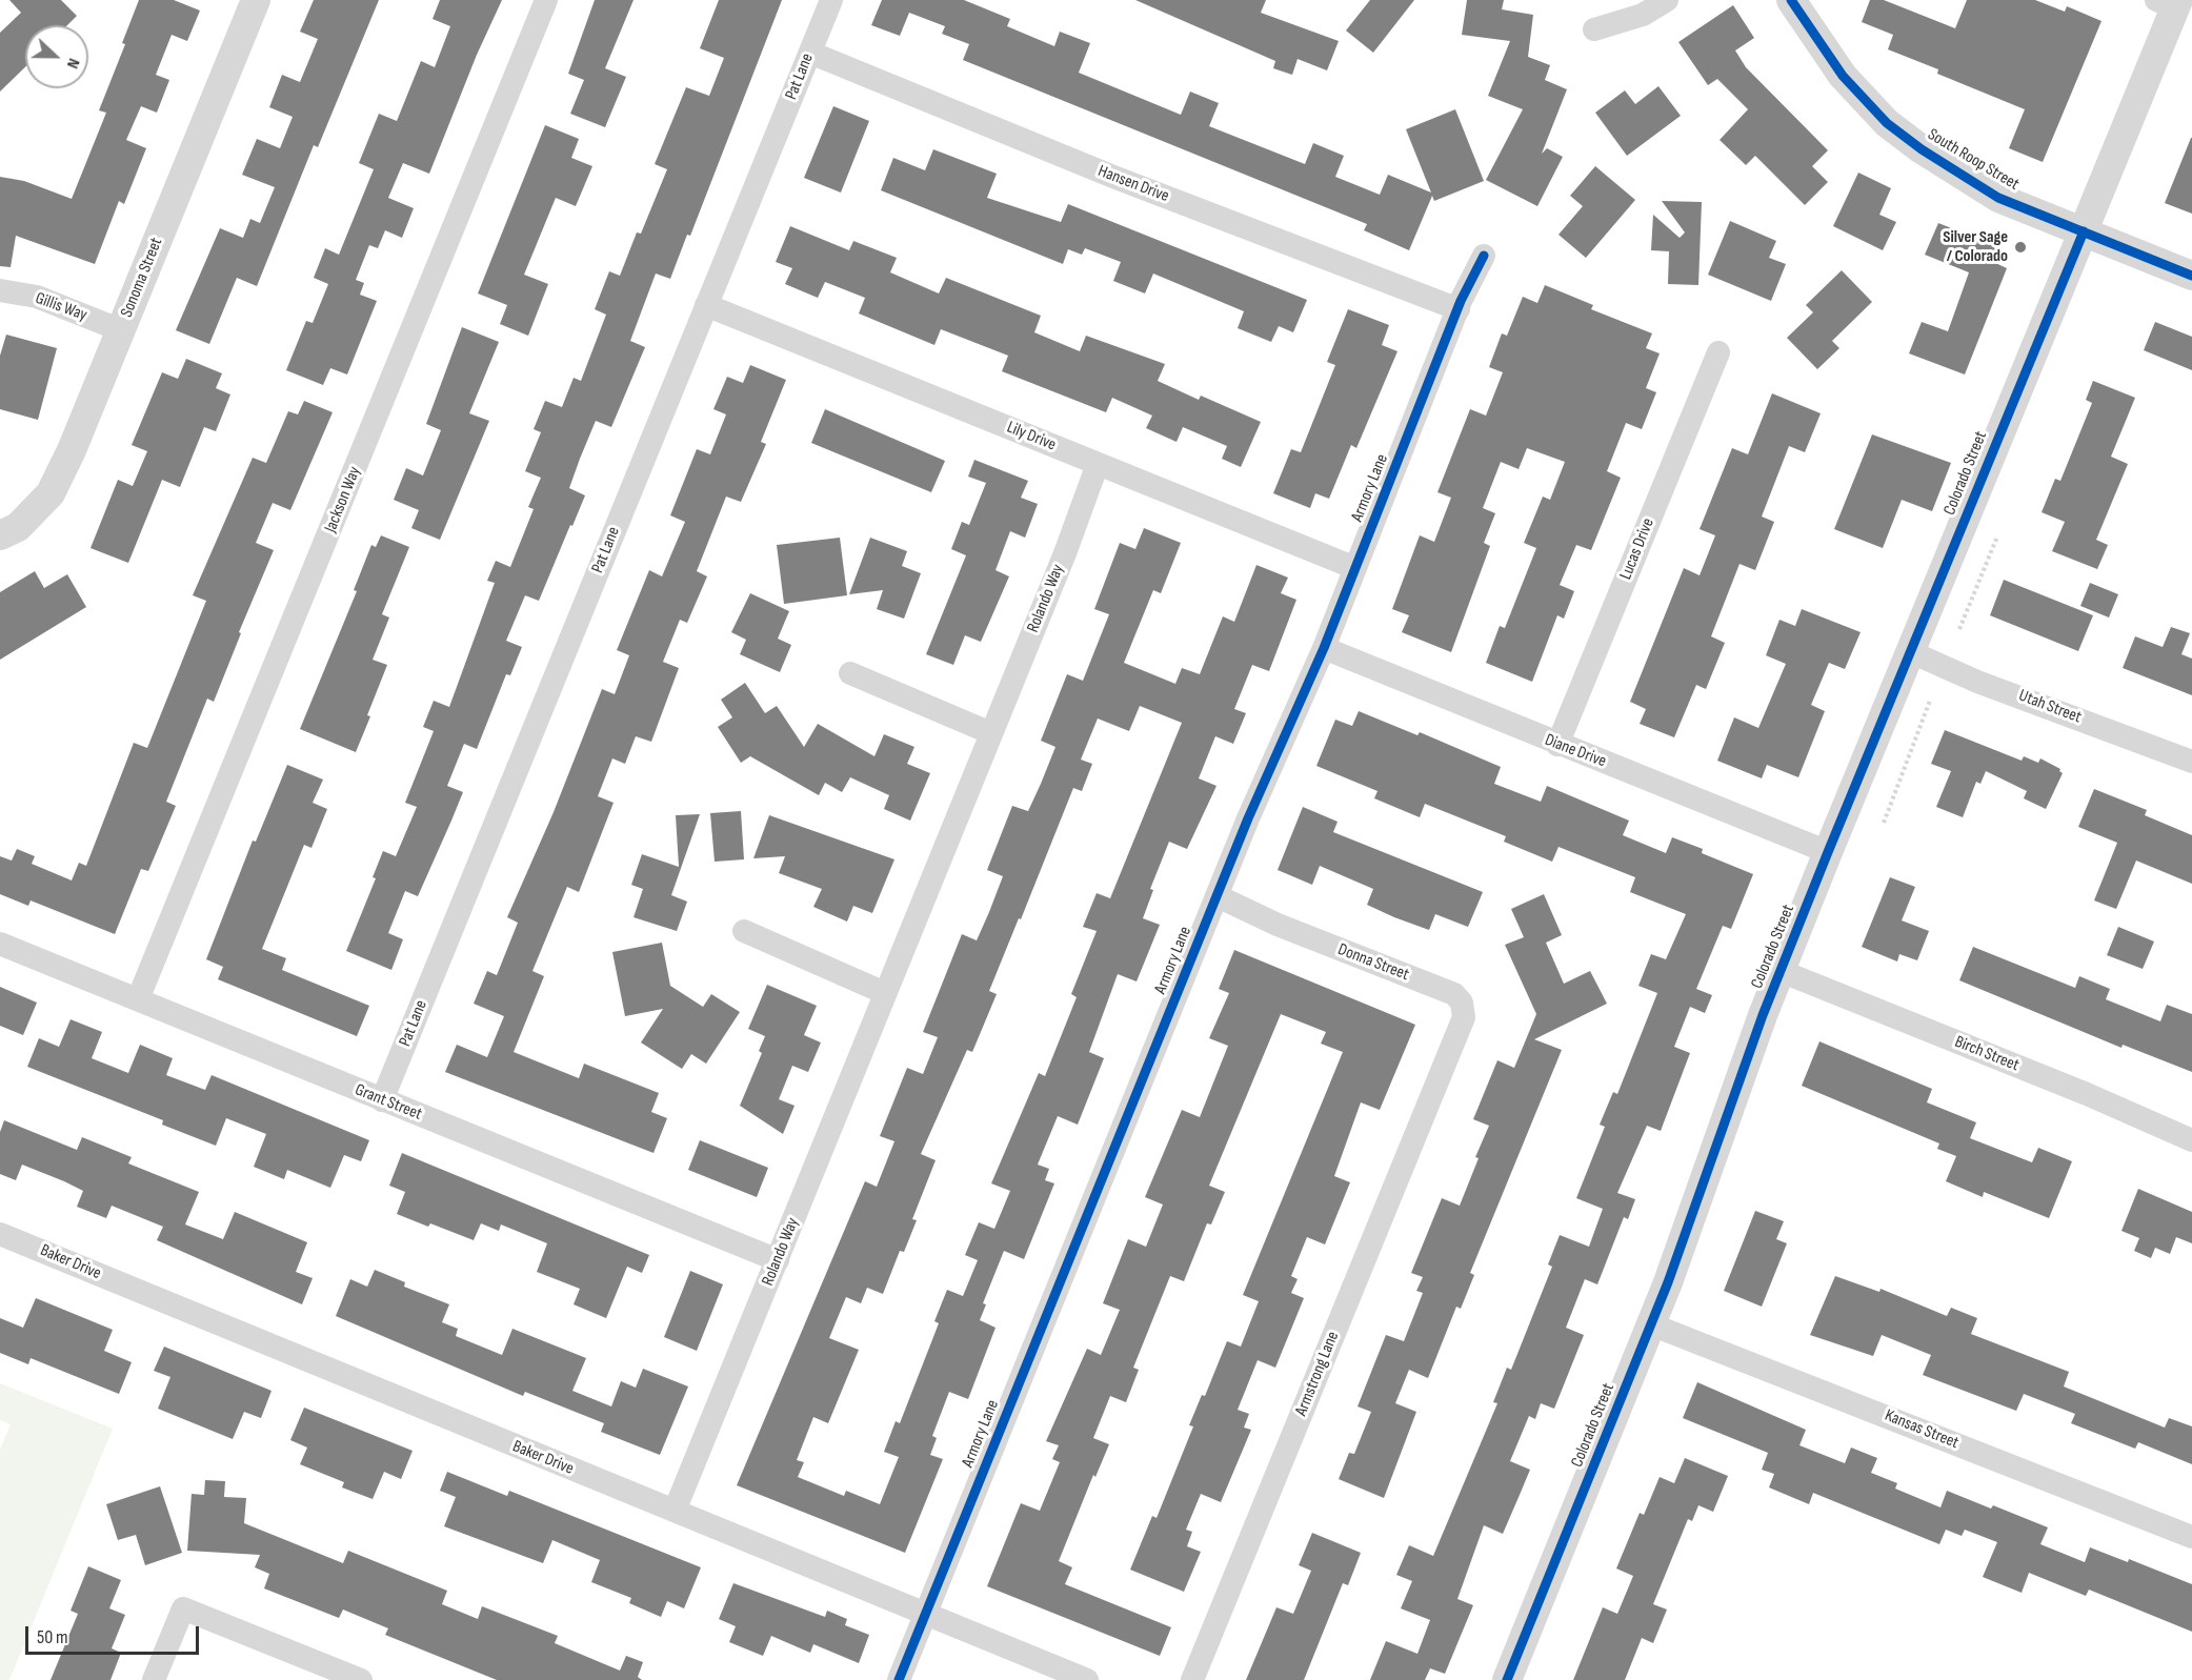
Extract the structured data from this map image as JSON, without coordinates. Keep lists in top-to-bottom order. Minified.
{"streets":{"street":["Pat Lane","South Roop Street","Hansen Drive","Sonoma Street","Gillis Way","Lily Drive","Colorado Street","Armory Lane","Jackson Way","Lucas Drive","Rolando Way","Utah Street","Diane Drive","Donna Street","Birch Street","Grant Street","Baker Drive","Armstrong Lane","Kansas Street"]},"crossings":[["Pat Lane","Hansen Drive"],["Pat Lane","Lily Drive"],["Pat Lane","Grant Street"],["South Roop Street","Colorado Street"],["Hansen Drive","Armory Lane"],["Sonoma Street","Gillis Way"],["Lily Drive","Armory Lane"],["Lily Drive","Rolando Way"],["Colorado Street","Utah Street"],["Colorado Street","Diane Drive"],["Colorado Street","Birch Street"],["Colorado Street","Kansas Street"],["Armory Lane","Diane Drive"],["Armory Lane","Donna Street"],["Armory Lane","Baker Drive"],["Jackson Way","Grant Street"],["Lucas Drive","Diane Drive"],["Rolando Way","Grant Street"],["Rolando Way","Baker Drive"],["Donna Street","Armstrong Lane"]],"places":["Silver Sage / Colorado"],"scale_bar":"50 m","north":"right"}
